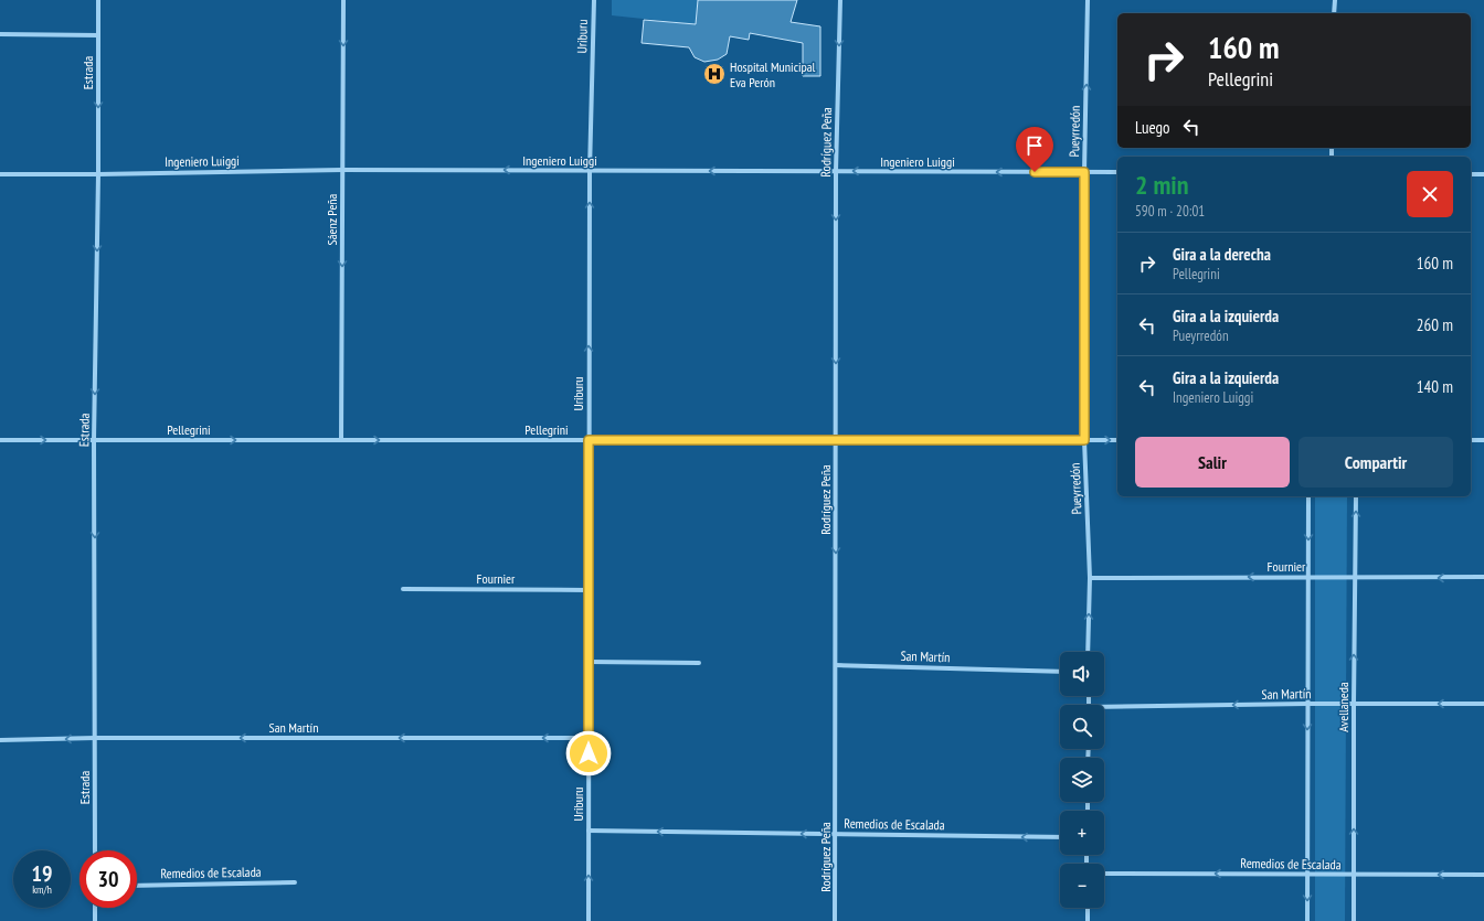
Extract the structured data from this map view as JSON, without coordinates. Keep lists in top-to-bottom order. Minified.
{"streets":{"street":["Uriburu","Estrada","Pueyrredón","Rodríguez Peña","Ingeniero Luiggi","Sáenz Peña","Pellegrini","Fournier","San Martín","Avellaneda","Remedios de Escalada"]},"crossings":[["Uriburu","Ingeniero Luiggi"],["Uriburu","Pellegrini"],["Uriburu","Fournier"],["Uriburu","San Martín"],["Uriburu","Remedios de Escalada"],["Estrada","Ingeniero Luiggi"],["Estrada","Pellegrini"],["Estrada","San Martín"],["Pueyrredón","Ingeniero Luiggi"],["Pueyrredón","Pellegrini"],["Pueyrredón","Fournier"],["Rodríguez Peña","Ingeniero Luiggi"],["Rodríguez Peña","Pellegrini"],["Rodríguez Peña","San Martín"],["Rodríguez Peña","Remedios de Escalada"],["Ingeniero Luiggi","Sáenz Peña"],["Sáenz Peña","Pellegrini"],["Fournier","Avellaneda"],["San Martín","Avellaneda"],["Avellaneda","Remedios de Escalada"]],"one_way":["Uriburu","Estrada","Pueyrredón","Rodríguez Peña","Ingeniero Luiggi","Sáenz Peña","Pellegrini","Fournier","San Martín","Avellaneda","Remedios de Escalada"],"places":{"hospital":["Hospital Municipal Eva Perón"]},"page":{"turn":["160 m","Pellegrini"],"then":"Luego","heading":["2 min","590 m · 20:01"],"list":[{"name":"Gira a la derecha","note":"Pellegrini","value":"160 m"},{"name":"Gira a la izquierda","note":"Pueyrredón","value":"260 m"},{"name":"Gira a la izquierda","note":"Ingeniero Luiggi","value":"140 m"}],"buttons":["Salir","Compartir"],"map_buttons":["+","−"],"speed":"19 km/h","limit":"30"}}
